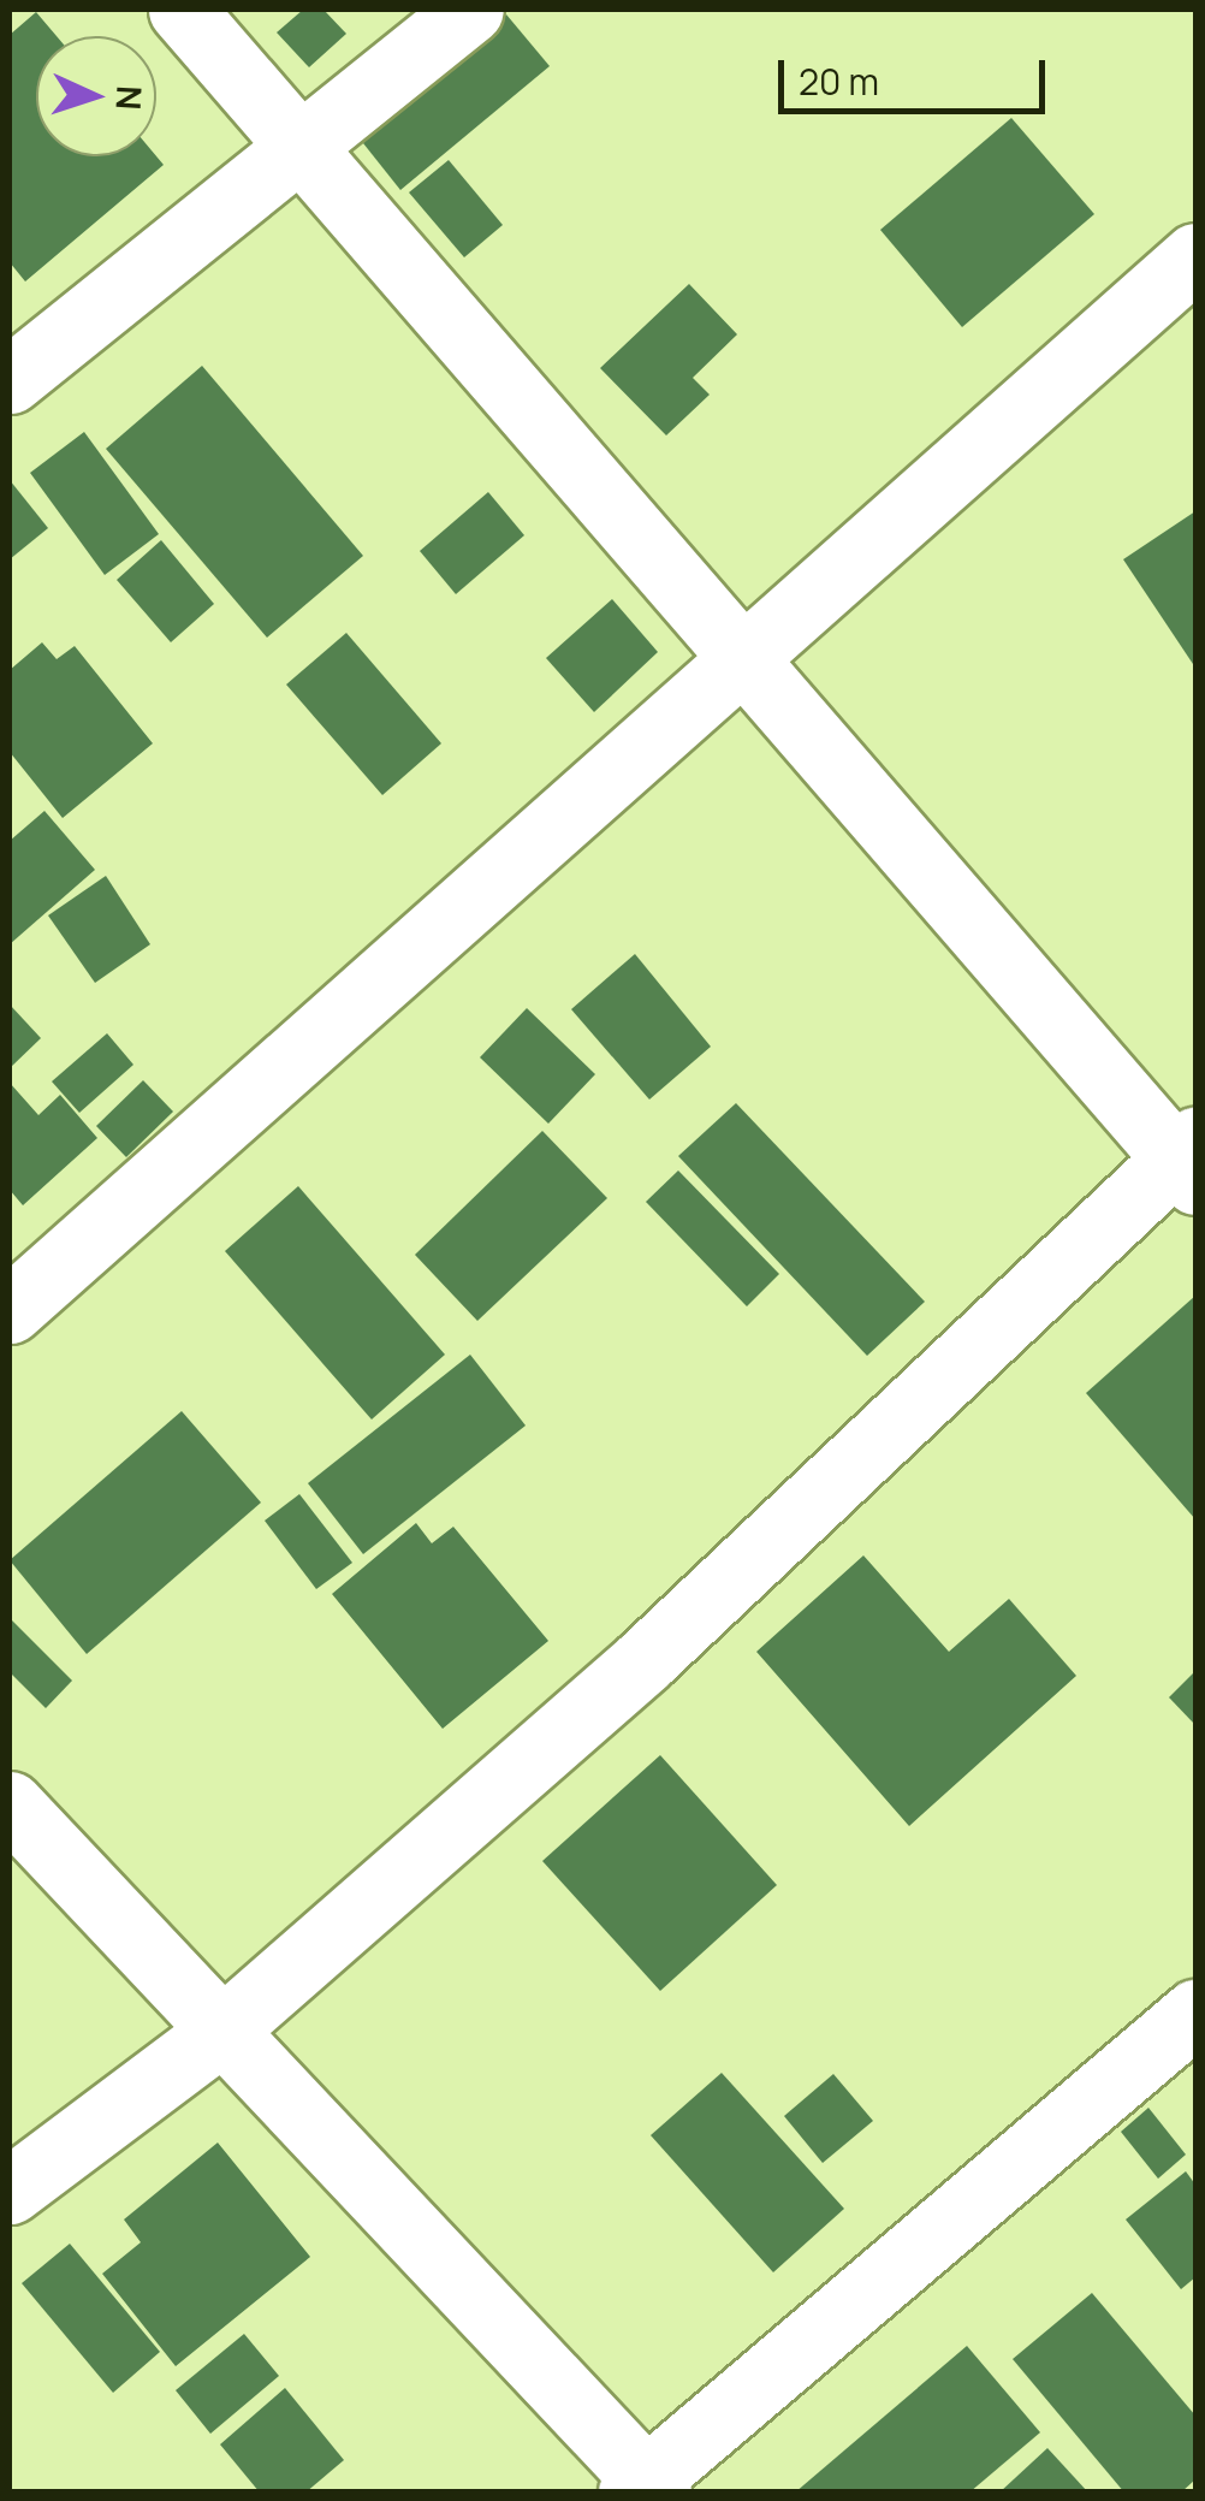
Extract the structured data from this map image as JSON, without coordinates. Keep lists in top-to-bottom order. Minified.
{"scale_bar":"20 m","north":"right"}
